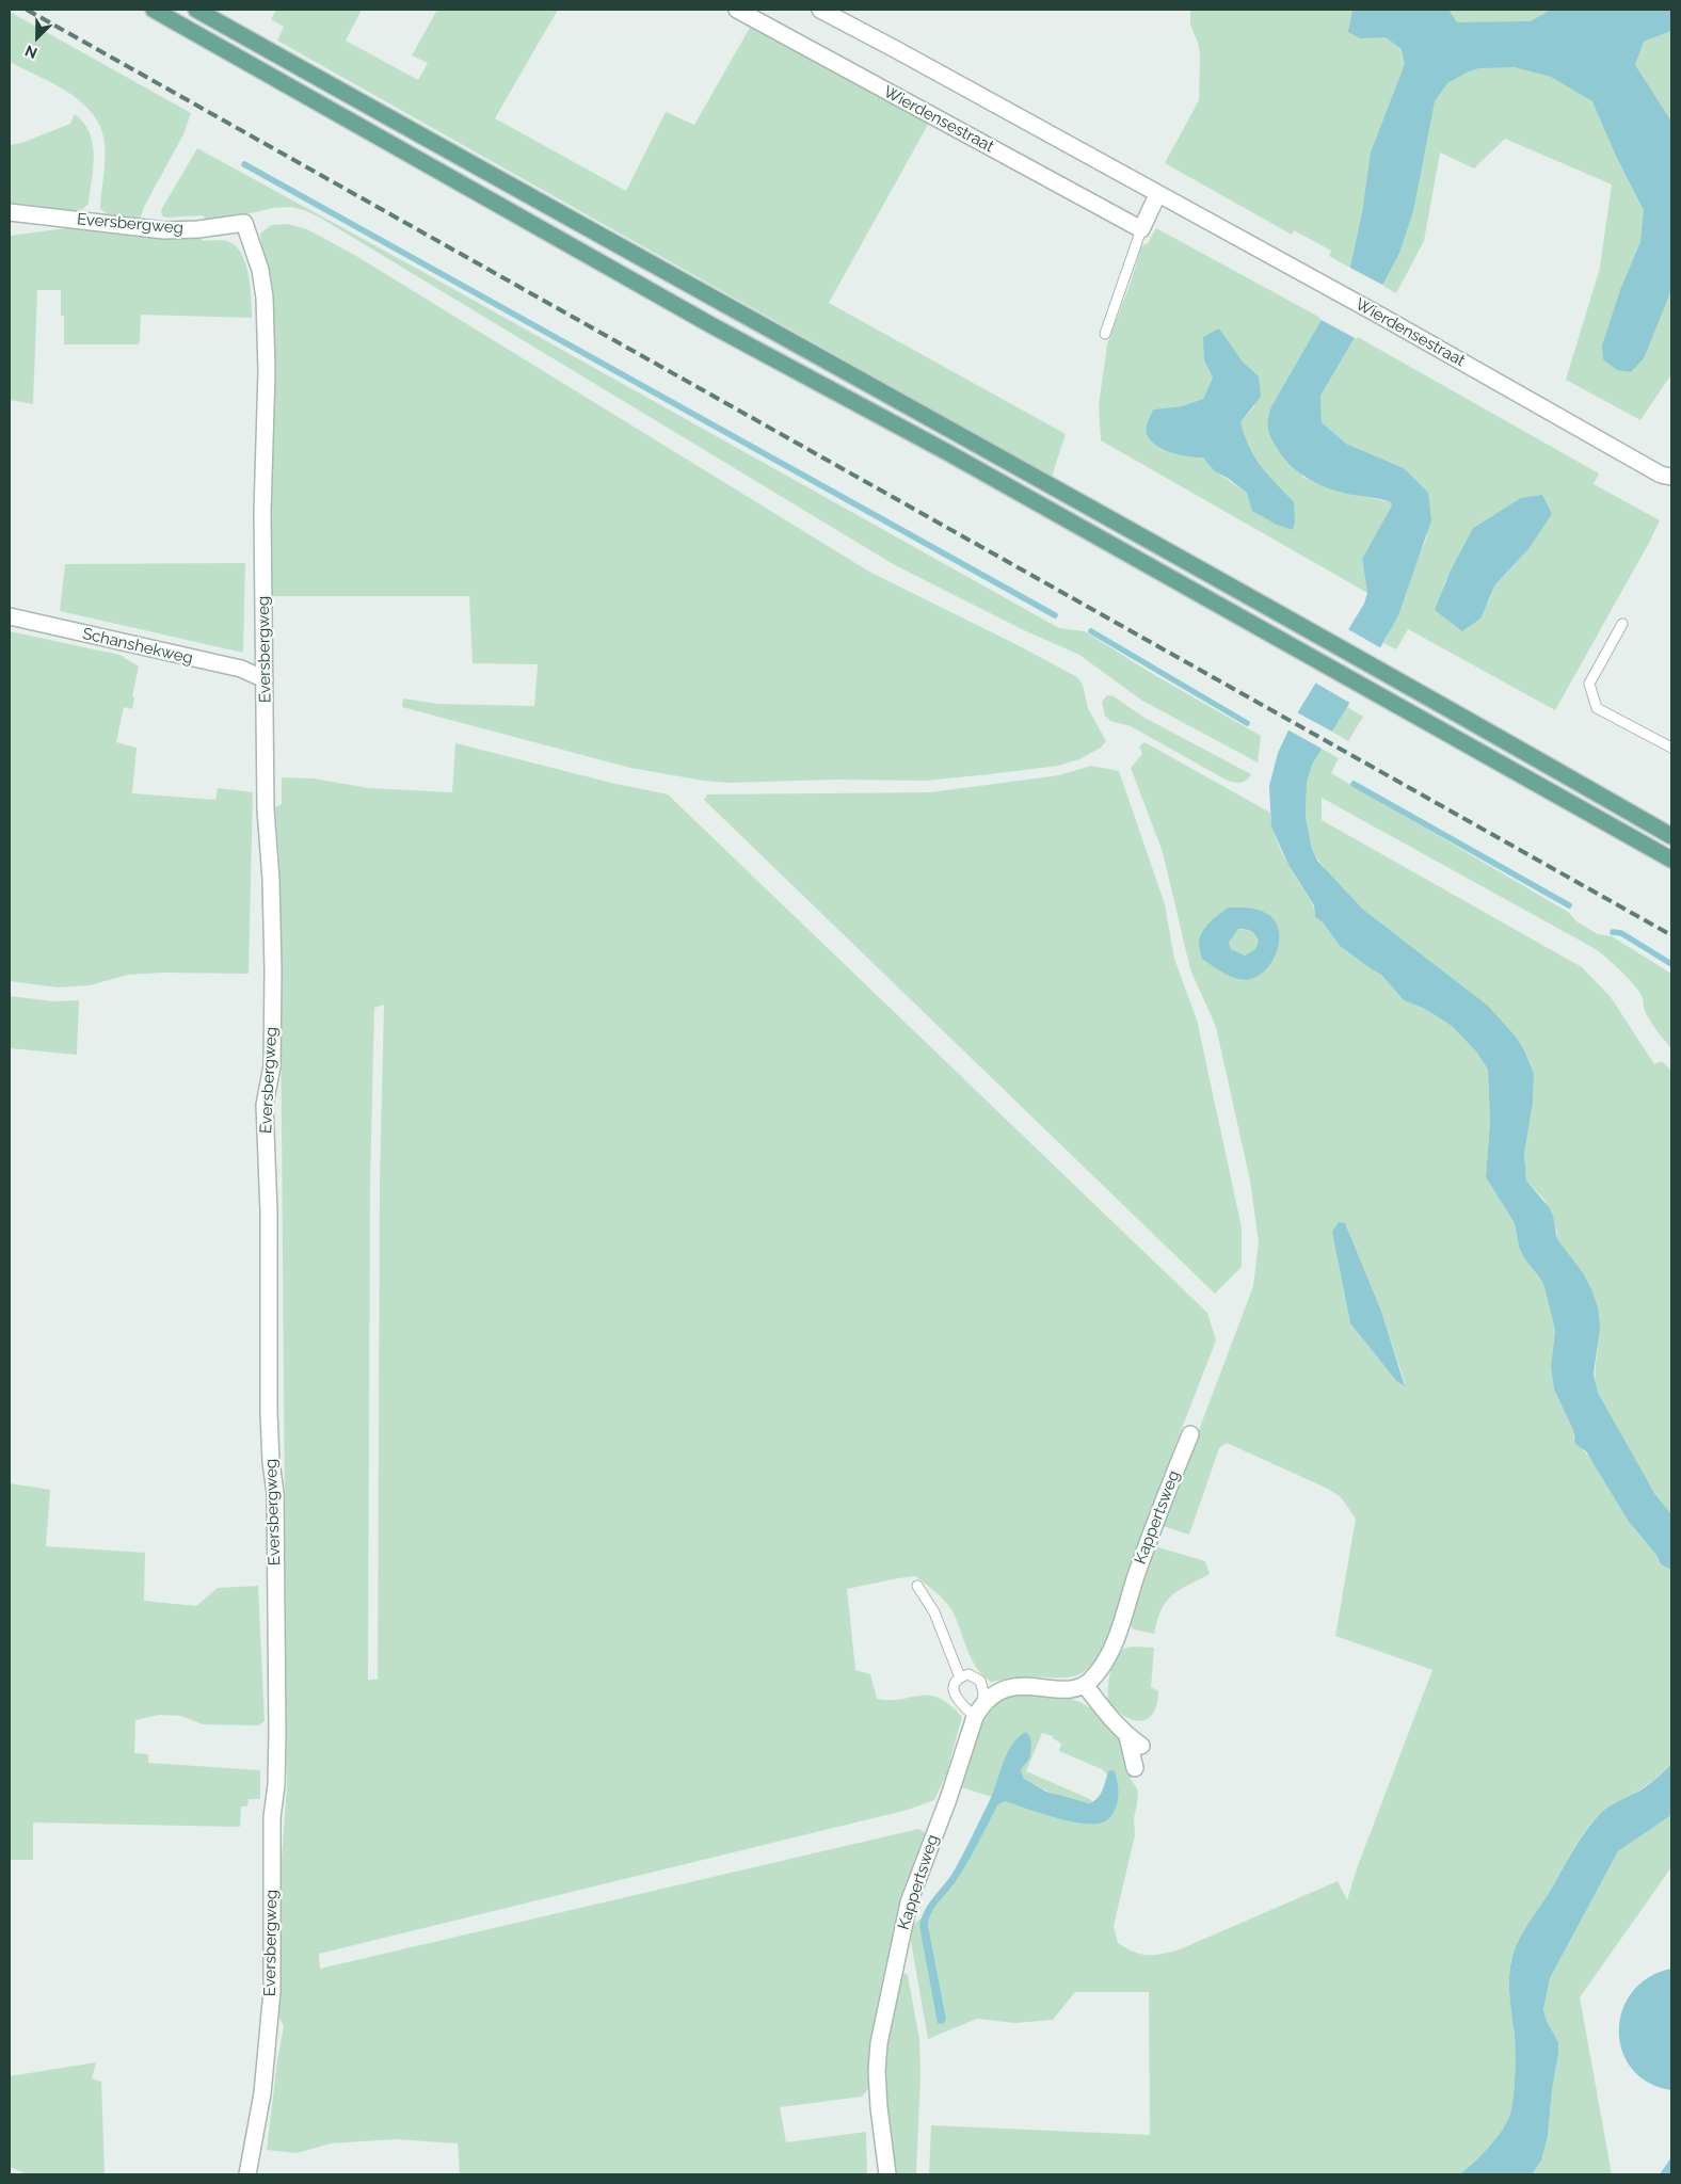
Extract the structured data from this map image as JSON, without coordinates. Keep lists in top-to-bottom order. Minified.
{"streets":{"street":["Wierdensestraat","Eversbergweg","Schanshekweg","Kappertsweg"]},"crossings":[["Eversbergweg","Schanshekweg"]],"north":"bottom left"}
